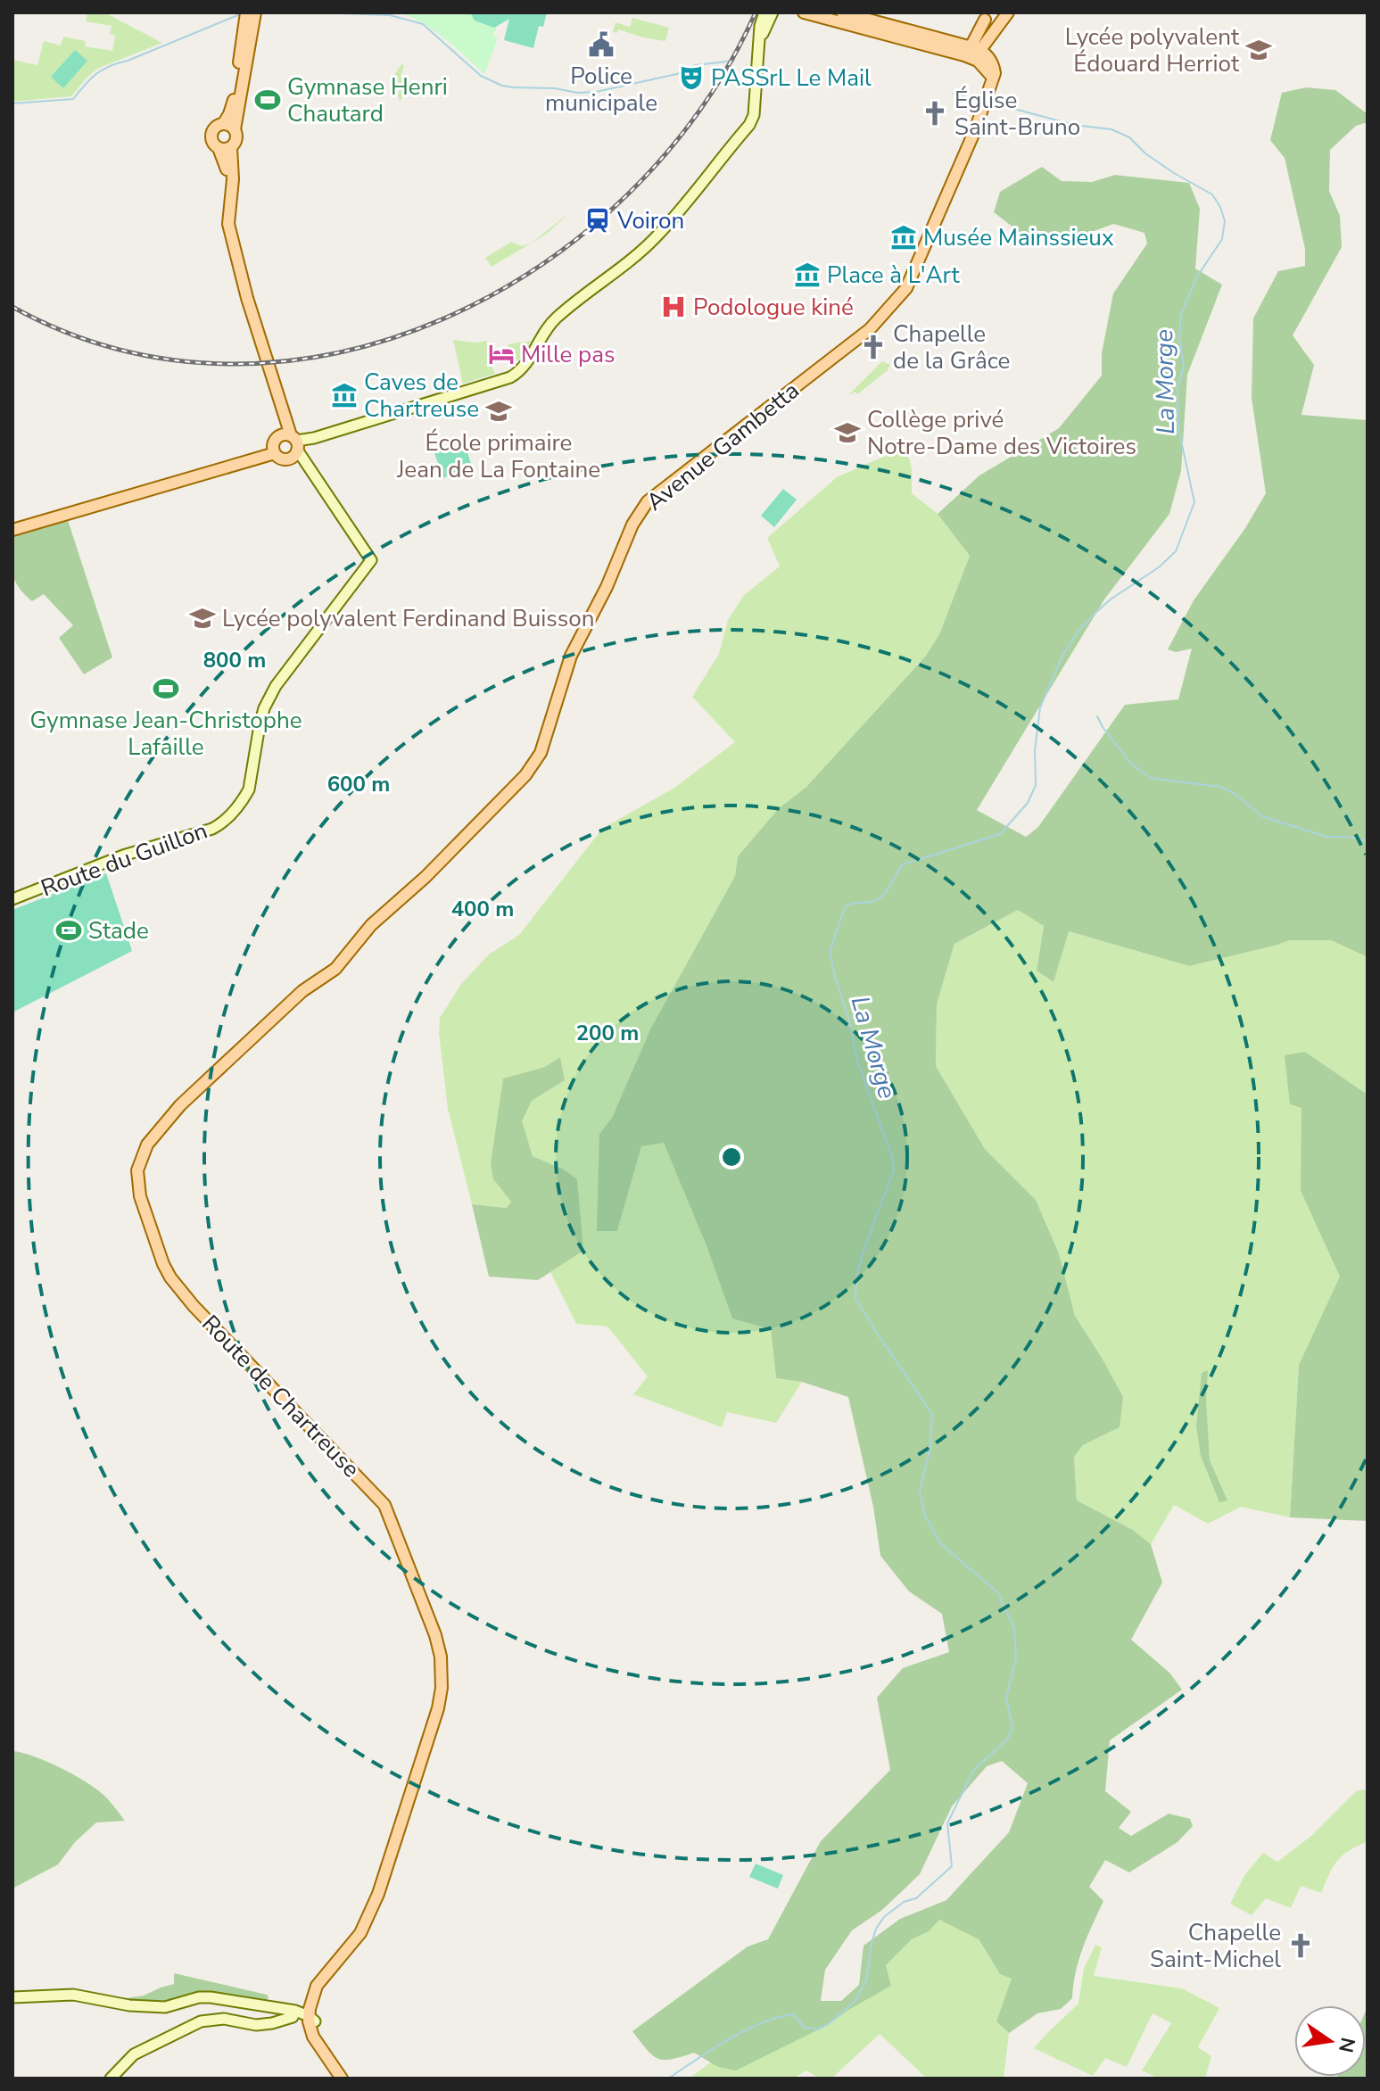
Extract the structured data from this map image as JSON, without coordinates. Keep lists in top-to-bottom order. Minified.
{"streets":{"main road":["Avenue Gambetta","Route de Chartreuse"],"street":["Route du Guillon"]},"crossings":[["Avenue Gambetta","Route de Chartreuse"]],"water":["La Morge"],"places":{"public building":["Police municipale"],"school or university":["Lycée polyvalent Édouard Herriot","École primaire Jean de La Fontaine","Collège privé Notre-Dame des Victoires","Lycée polyvalent Ferdinand Buisson"],"theatre":["PASSrL Le Mail"],"sports":["Gymnase Henri Chautard","Gymnase Jean-Christophe Lafaille","Stade"],"church":["Église Saint-Bruno","Chapelle de la Grâce","Chapelle Saint-Michel"],"station":["Voiron"],"museum":["Musée Mainssieux","Place à L'Art","Caves de Chartreuse"],"hospital":["Podologue kiné"],"hotel":["Mille pas"]},"north":"right","rings":["800 m","600 m","400 m","200 m"]}
